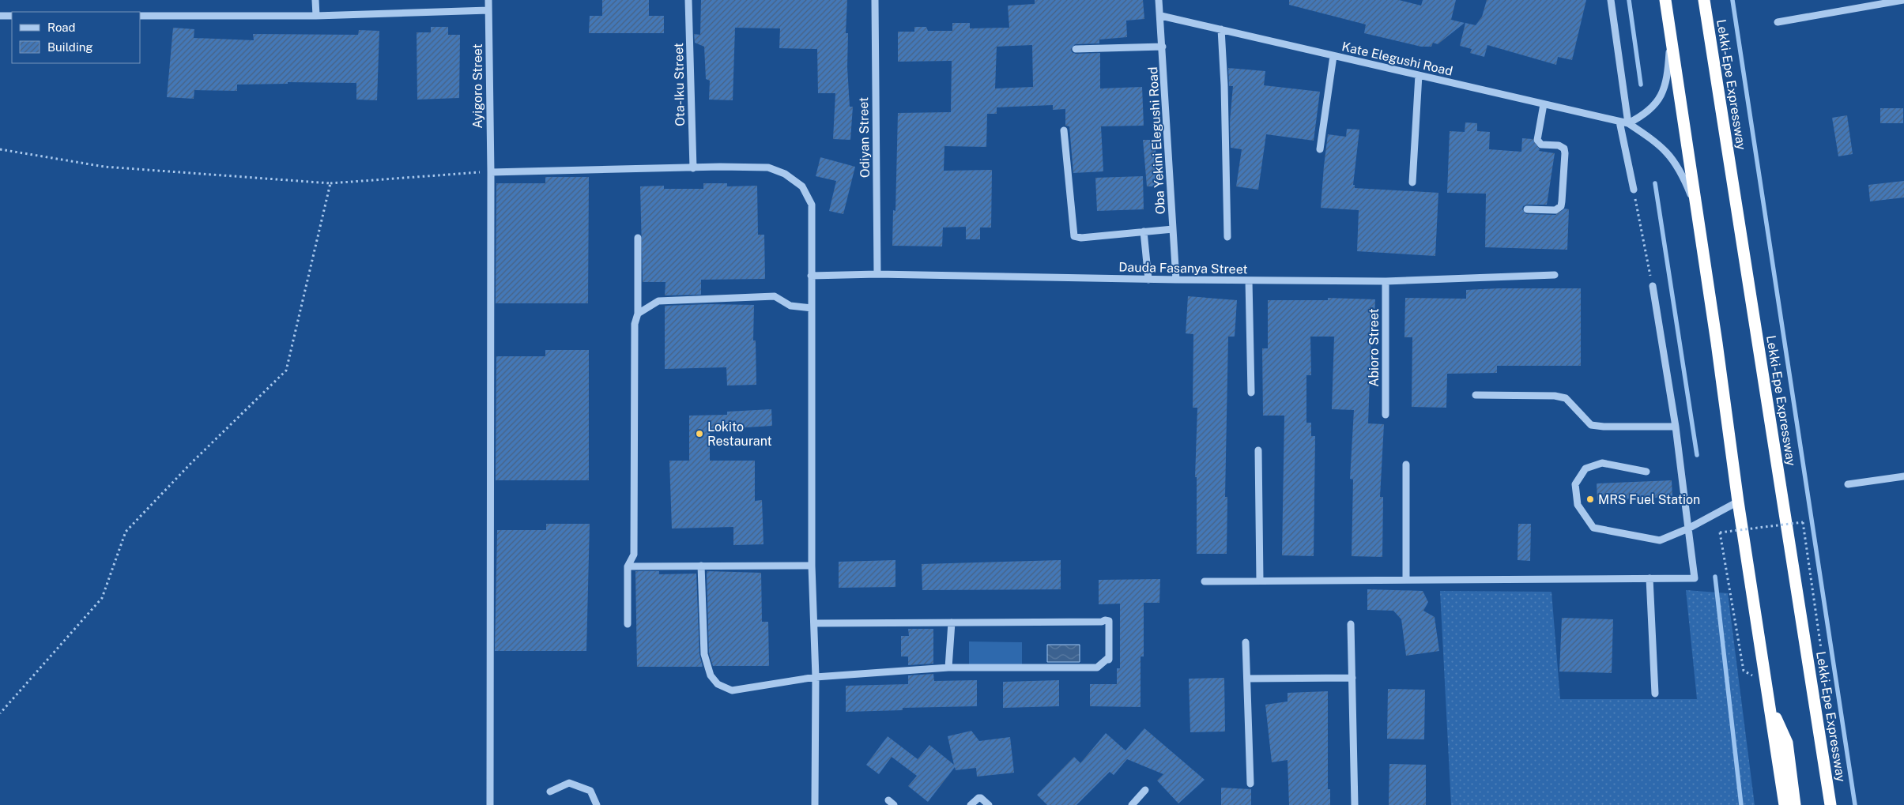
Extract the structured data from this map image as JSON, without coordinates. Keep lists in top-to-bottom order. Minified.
{"streets":{"highway":["Lekki-Epe Expressway"],"street":["Kate Elegushi Road","Ota-Iku Street","Ayigoro Street","Odiyan Street","Oba Yekini Elegushi Road","Dauda Fasanya Street","Abioro Street"]},"crossings":[["Kate Elegushi Road","Oba Yekini Elegushi Road"],["Odiyan Street","Dauda Fasanya Street"],["Oba Yekini Elegushi Road","Dauda Fasanya Street"],["Dauda Fasanya Street","Abioro Street"]],"places":["Lokito Restaurant","MRS Fuel Station"],"legend":["Road","Building"]}
